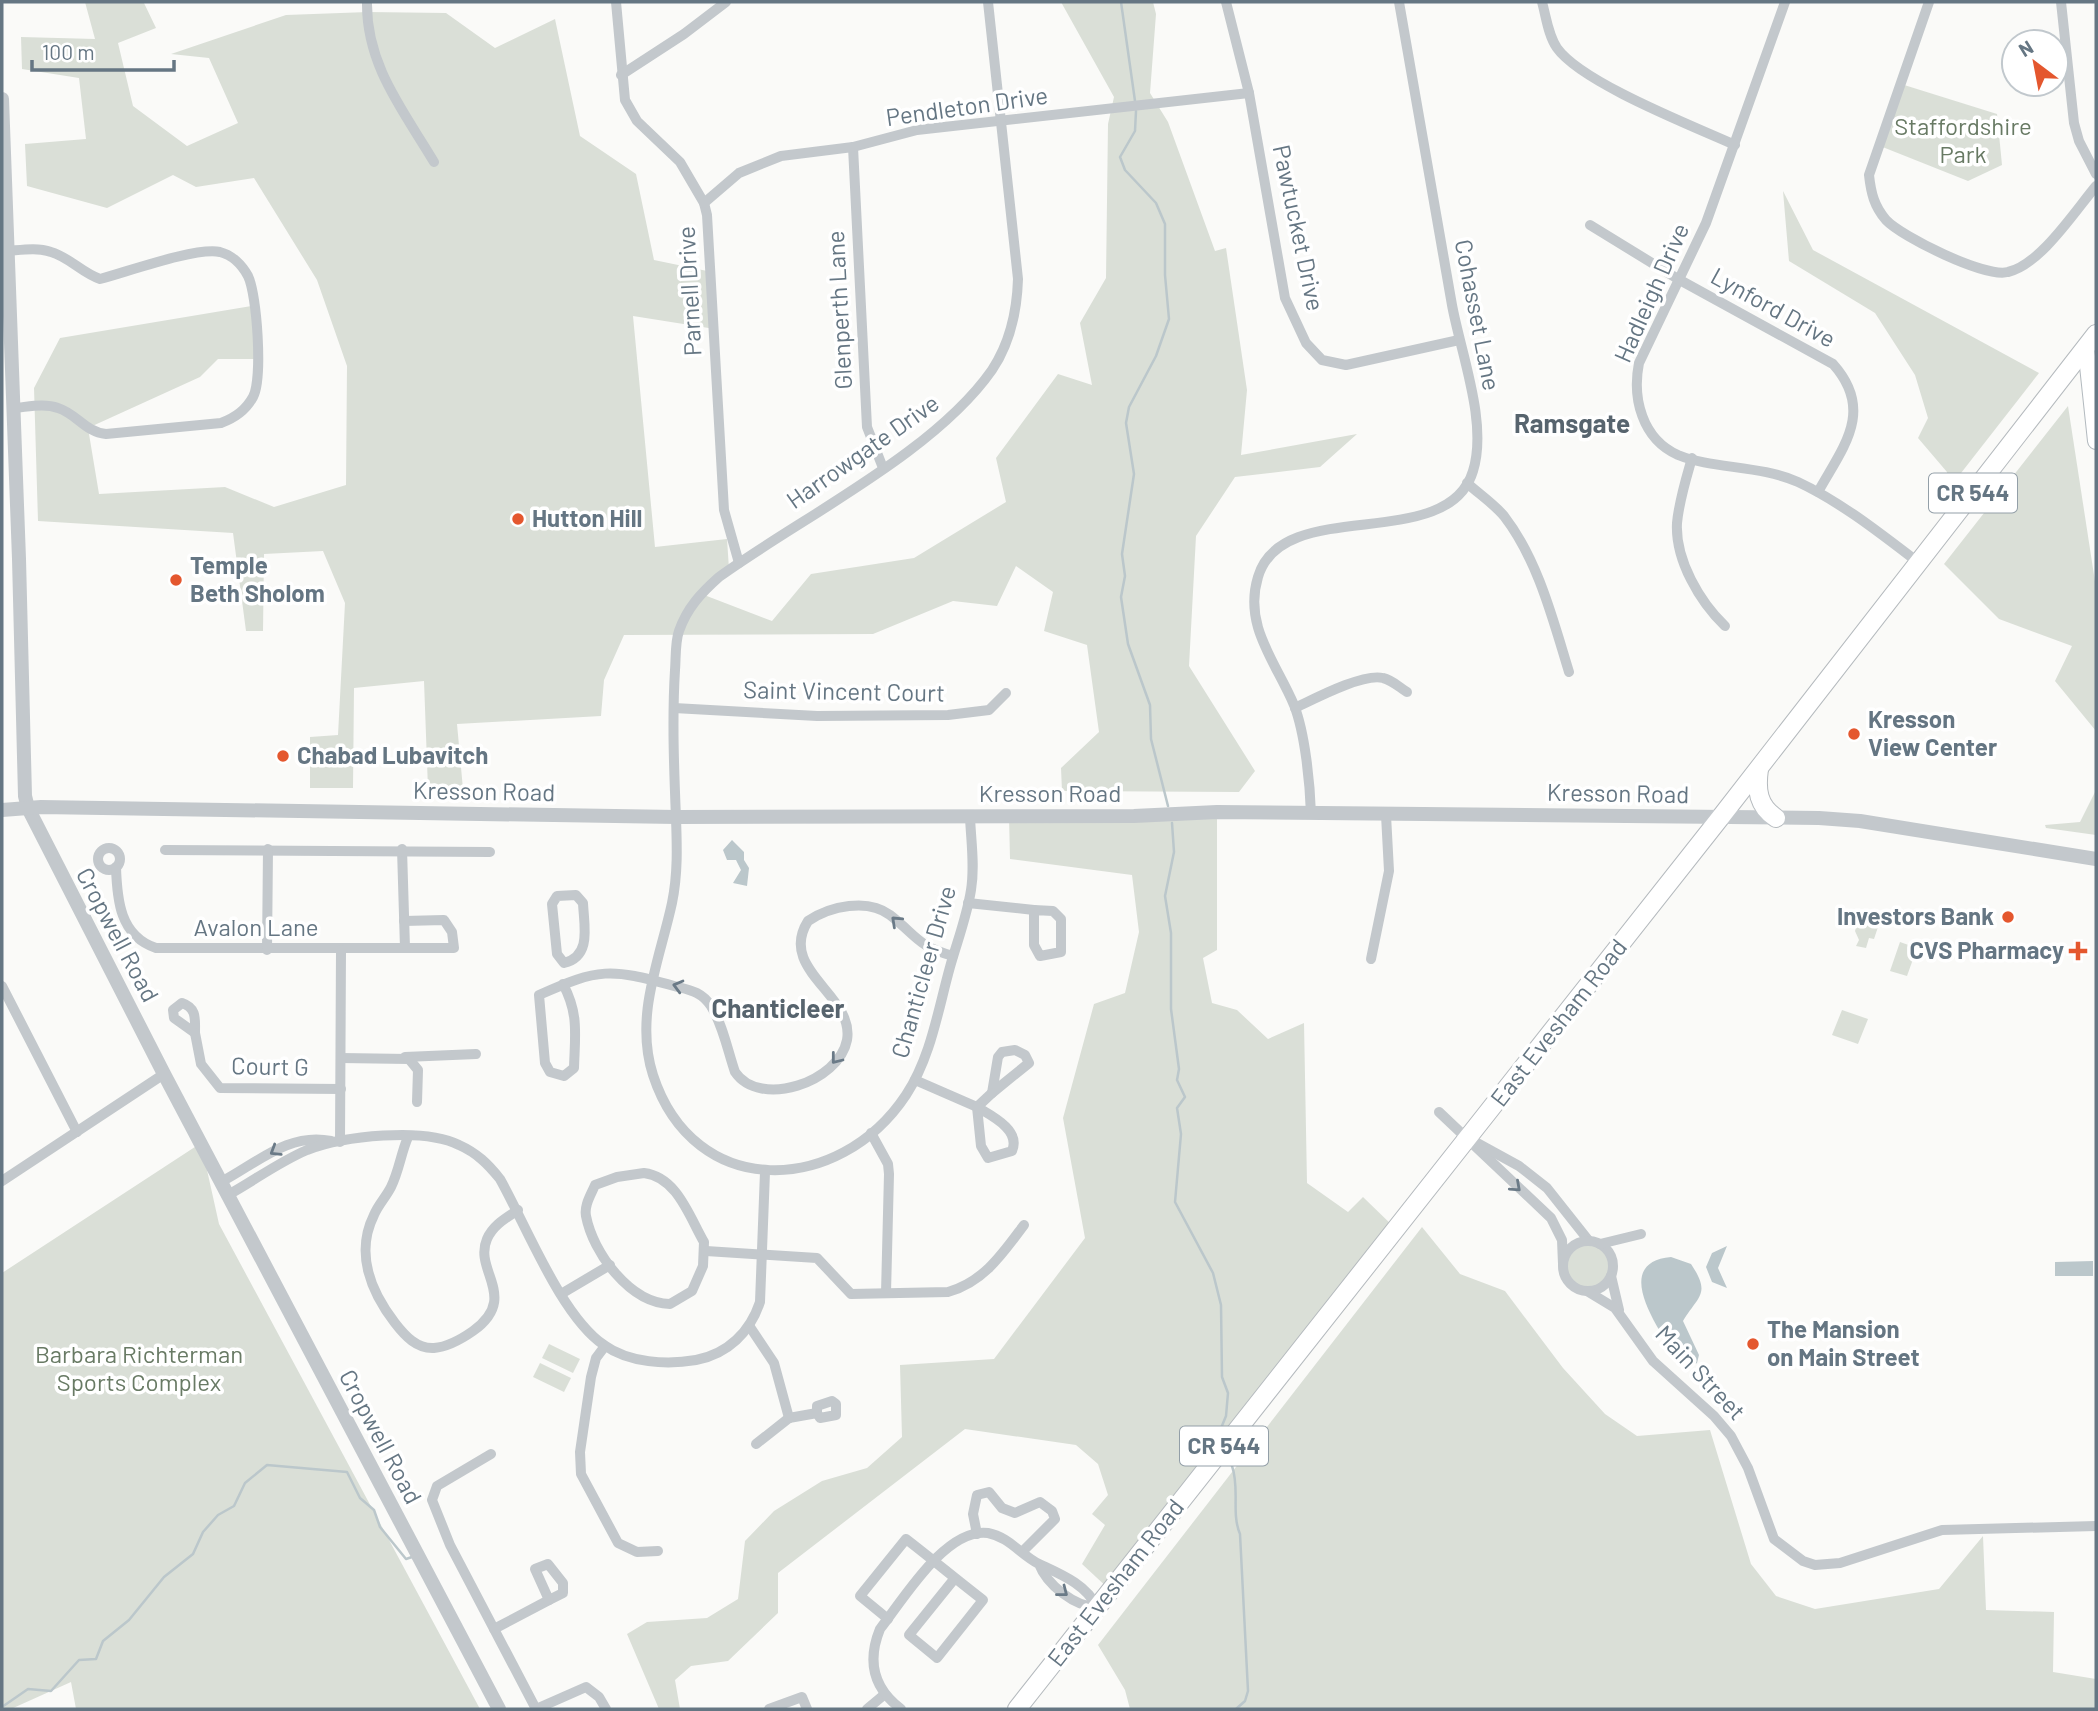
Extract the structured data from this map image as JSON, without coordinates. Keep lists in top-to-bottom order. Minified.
{"streets":{"main road":["CR 544","East Evesham Road"],"street":["Pendleton Drive","Pawtucket Drive","Parnell Drive","Hadleigh Drive","Lynford Drive","Glenperth Lane","Cohasset Lane","Harrowgate Drive","Saint Vincent Court","Kresson Road","Avalon Lane","Cropwell Road","Chanticleer Drive","Court G","Main Street"]},"crossings":[["Pendleton Drive","Pawtucket Drive"],["Pendleton Drive","Parnell Drive"],["Pendleton Drive","Glenperth Lane"],["Pendleton Drive","Harrowgate Drive"],["Pawtucket Drive","Cohasset Lane"],["Parnell Drive","Harrowgate Drive"],["Hadleigh Drive","Lynford Drive"],["Hadleigh Drive","East Evesham Road"],["Glenperth Lane","Harrowgate Drive"],["Harrowgate Drive","Saint Vincent Court"],["Harrowgate Drive","Kresson Road"],["Harrowgate Drive","Chanticleer Drive"],["Kresson Road","Cropwell Road"],["Kresson Road","Chanticleer Drive"],["Kresson Road","East Evesham Road"]],"districts":["Ramsgate","Chanticleer"],"parks":["Staffordshire Park","Barbara Richterman Sports Complex"],"places":{"other":["Hutton Hill","Temple Beth Sholom","Kresson View Center","Chabad Lubavitch","Investors Bank","The Mansion on Main Street"],"health":["CVS Pharmacy"]},"scale_bar":"100 m","north":"top left"}
